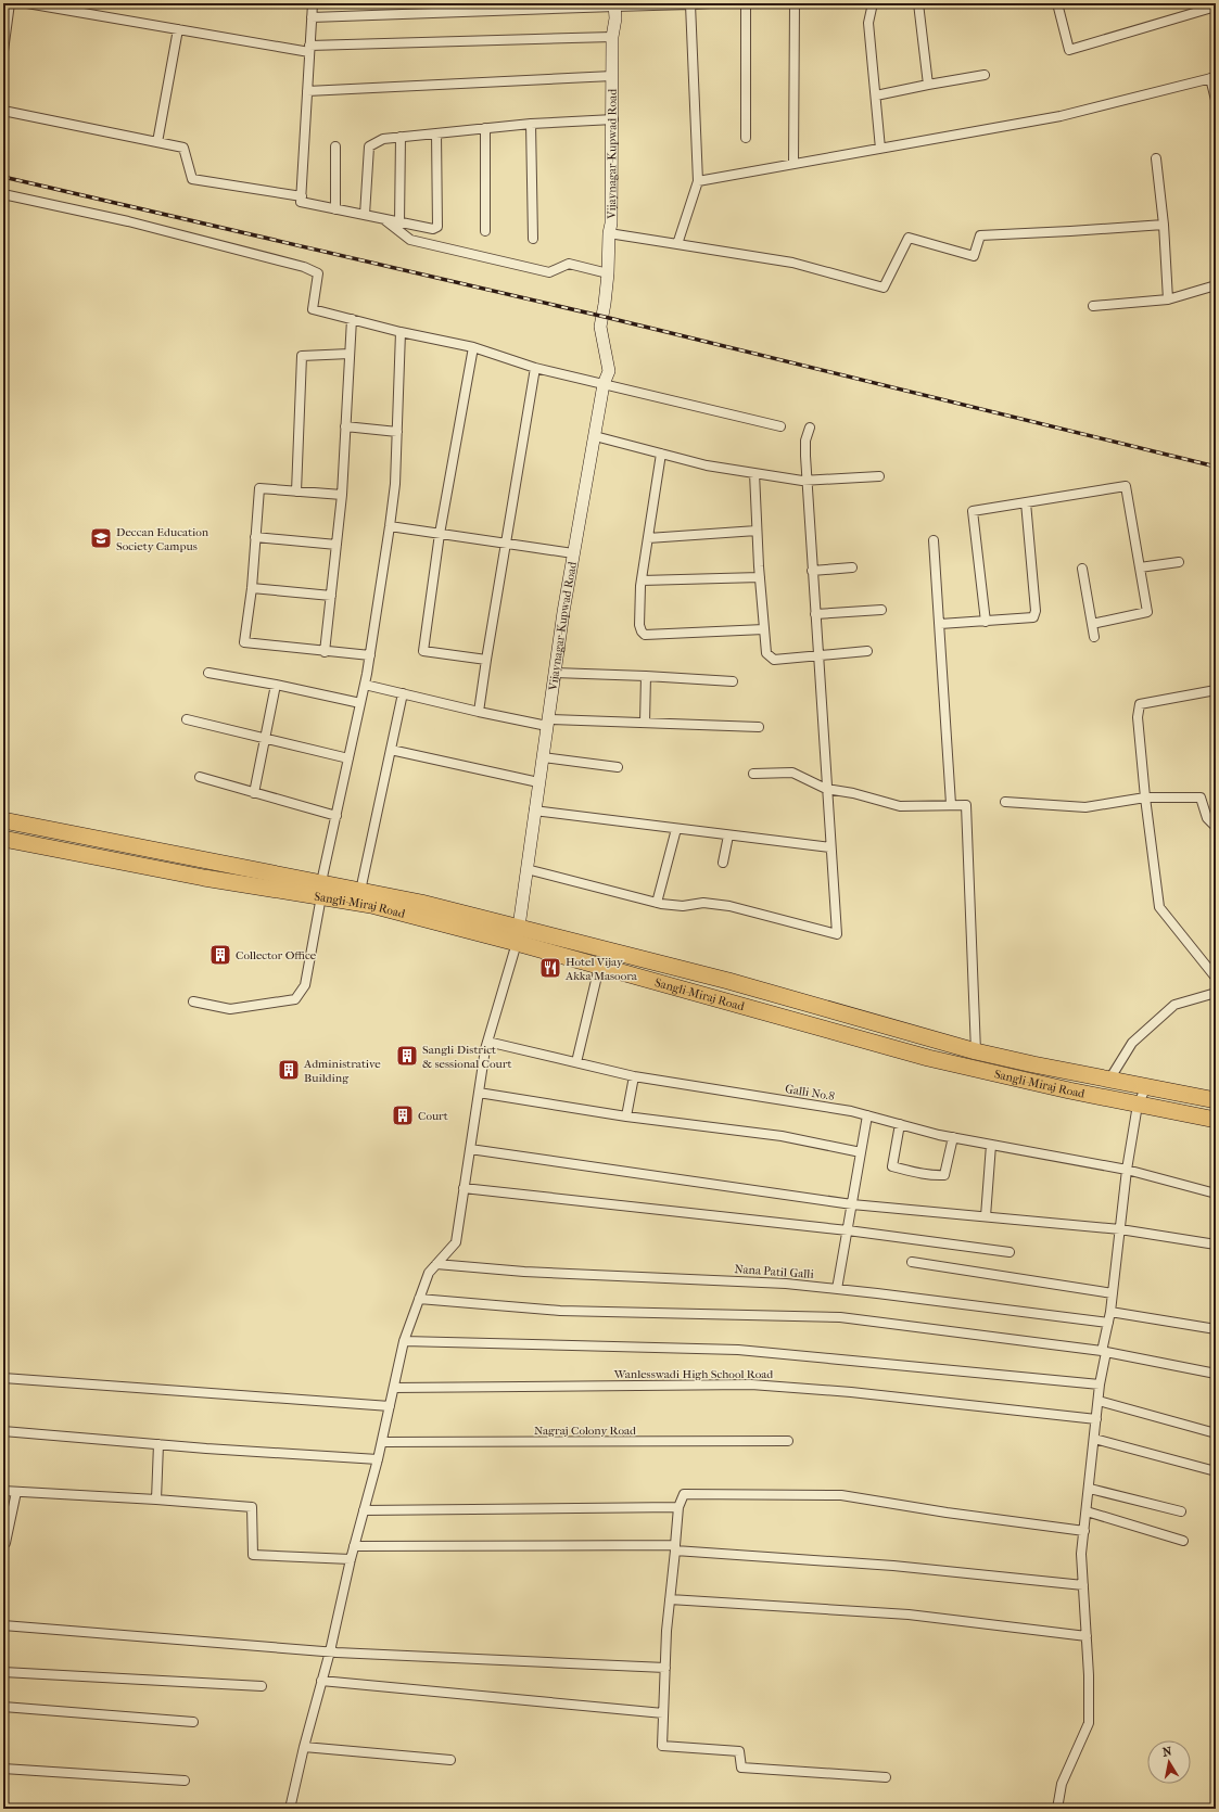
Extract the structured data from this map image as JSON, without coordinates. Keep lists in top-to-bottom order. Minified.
{"streets":{"highway":["Sangli-Miraj Road"],"street":["Vijaynagar-Kupwad Road","Galli No.8","Nana Patil Galli","Wanlesswadi High School Road","Nagraj Colony Road"]},"crossings":[["Vijaynagar-Kupwad Road","Sangli-Miraj Road"]],"places":{"school or university":["Deccan Education Society Campus"],"building":["Collector Office","Sangli District & sessional Court","Administrative Building","Court"],"restaurant":["Hotel Vijay Akka Masoora"]},"north":"top"}
